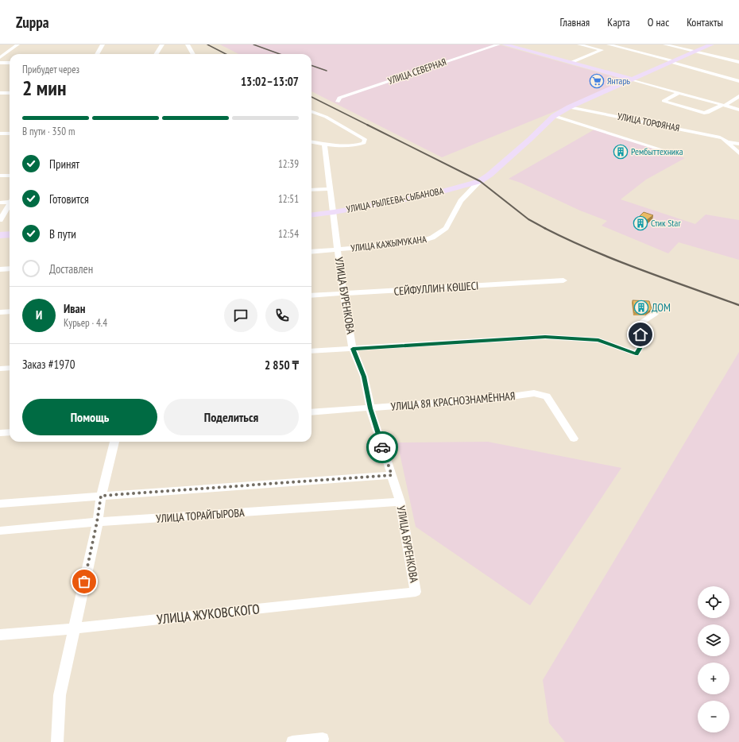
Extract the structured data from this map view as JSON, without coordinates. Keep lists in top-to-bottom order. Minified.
{"streets":{"street":["УЛИЦА СЕВЕРНАЯ","УЛИЦА ТОРФЯНАЯ","УЛИЦА РЫЛЕЕВА-СЫБАНОВА","УЛИЦА КАЖЫМУКАНА","СЕЙФУЛЛИН КӨШЕСІ","УЛИЦА БУРЕНКОВА","УЛИЦА 8Я КРАСНОЗНАМЁННАЯ","УЛИЦА ТОРАЙГЫРОВА","УЛИЦА ЖУКОВСКОГО"]},"crossings":[["УЛИЦА РЫЛЕЕВА-СЫБАНОВА","УЛИЦА КАЖЫМУКАНА"],["УЛИЦА РЫЛЕЕВА-СЫБАНОВА","УЛИЦА БУРЕНКОВА"],["УЛИЦА КАЖЫМУКАНА","УЛИЦА БУРЕНКОВА"],["СЕЙФУЛЛИН КӨШЕСІ","УЛИЦА БУРЕНКОВА"],["УЛИЦА БУРЕНКОВА","УЛИЦА 8Я КРАСНОЗНАМЁННАЯ"],["УЛИЦА БУРЕНКОВА","УЛИЦА ТОРАЙГЫРОВА"],["УЛИЦА БУРЕНКОВА","УЛИЦА ЖУКОВСКОГО"]],"places":{"supermarket":["Янтарь"],"building":["Рембыттехника","Стик Star","ДОМ"]},"page":{"header":"Zuppa","nav":["Главная","Карта","О нас","Контакты"],"heading":["2 мин","Прибудет через","13:02–13:07"],"panel":["Иван","Курьер · 4.4","Заказ #1970","2 850 ₸"],"bar":"В пути · 350 m","list":[["Принят","12:39"],["Готовится","12:51"],["В пути","12:54"],"Доставлен"],"round":"И","buttons":["Помощь","Поделиться"],"map_buttons":["+","−"]}}
